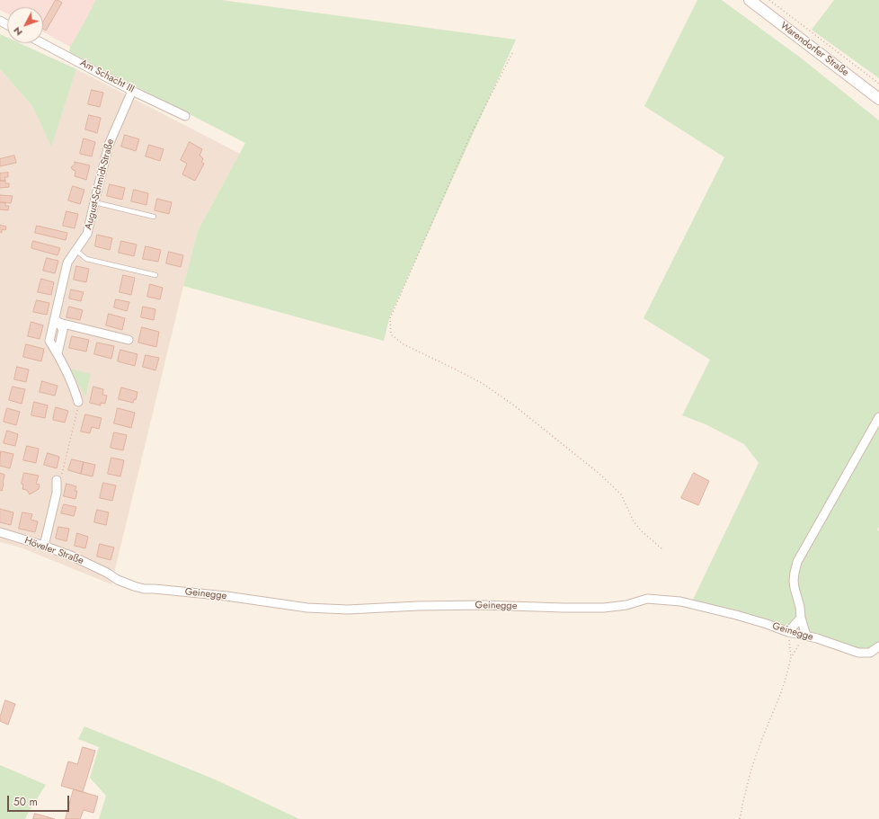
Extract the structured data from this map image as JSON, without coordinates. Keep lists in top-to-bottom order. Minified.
{"streets":{"street":["Warendorfer Straße","Am Schacht III","August-Schmidt-Straße","Höveler Straße","Geinegge"]},"crossings":[["Am Schacht III","August-Schmidt-Straße"],["Höveler Straße","Geinegge"]],"scale_bar":"50 m","north":"bottom left"}
